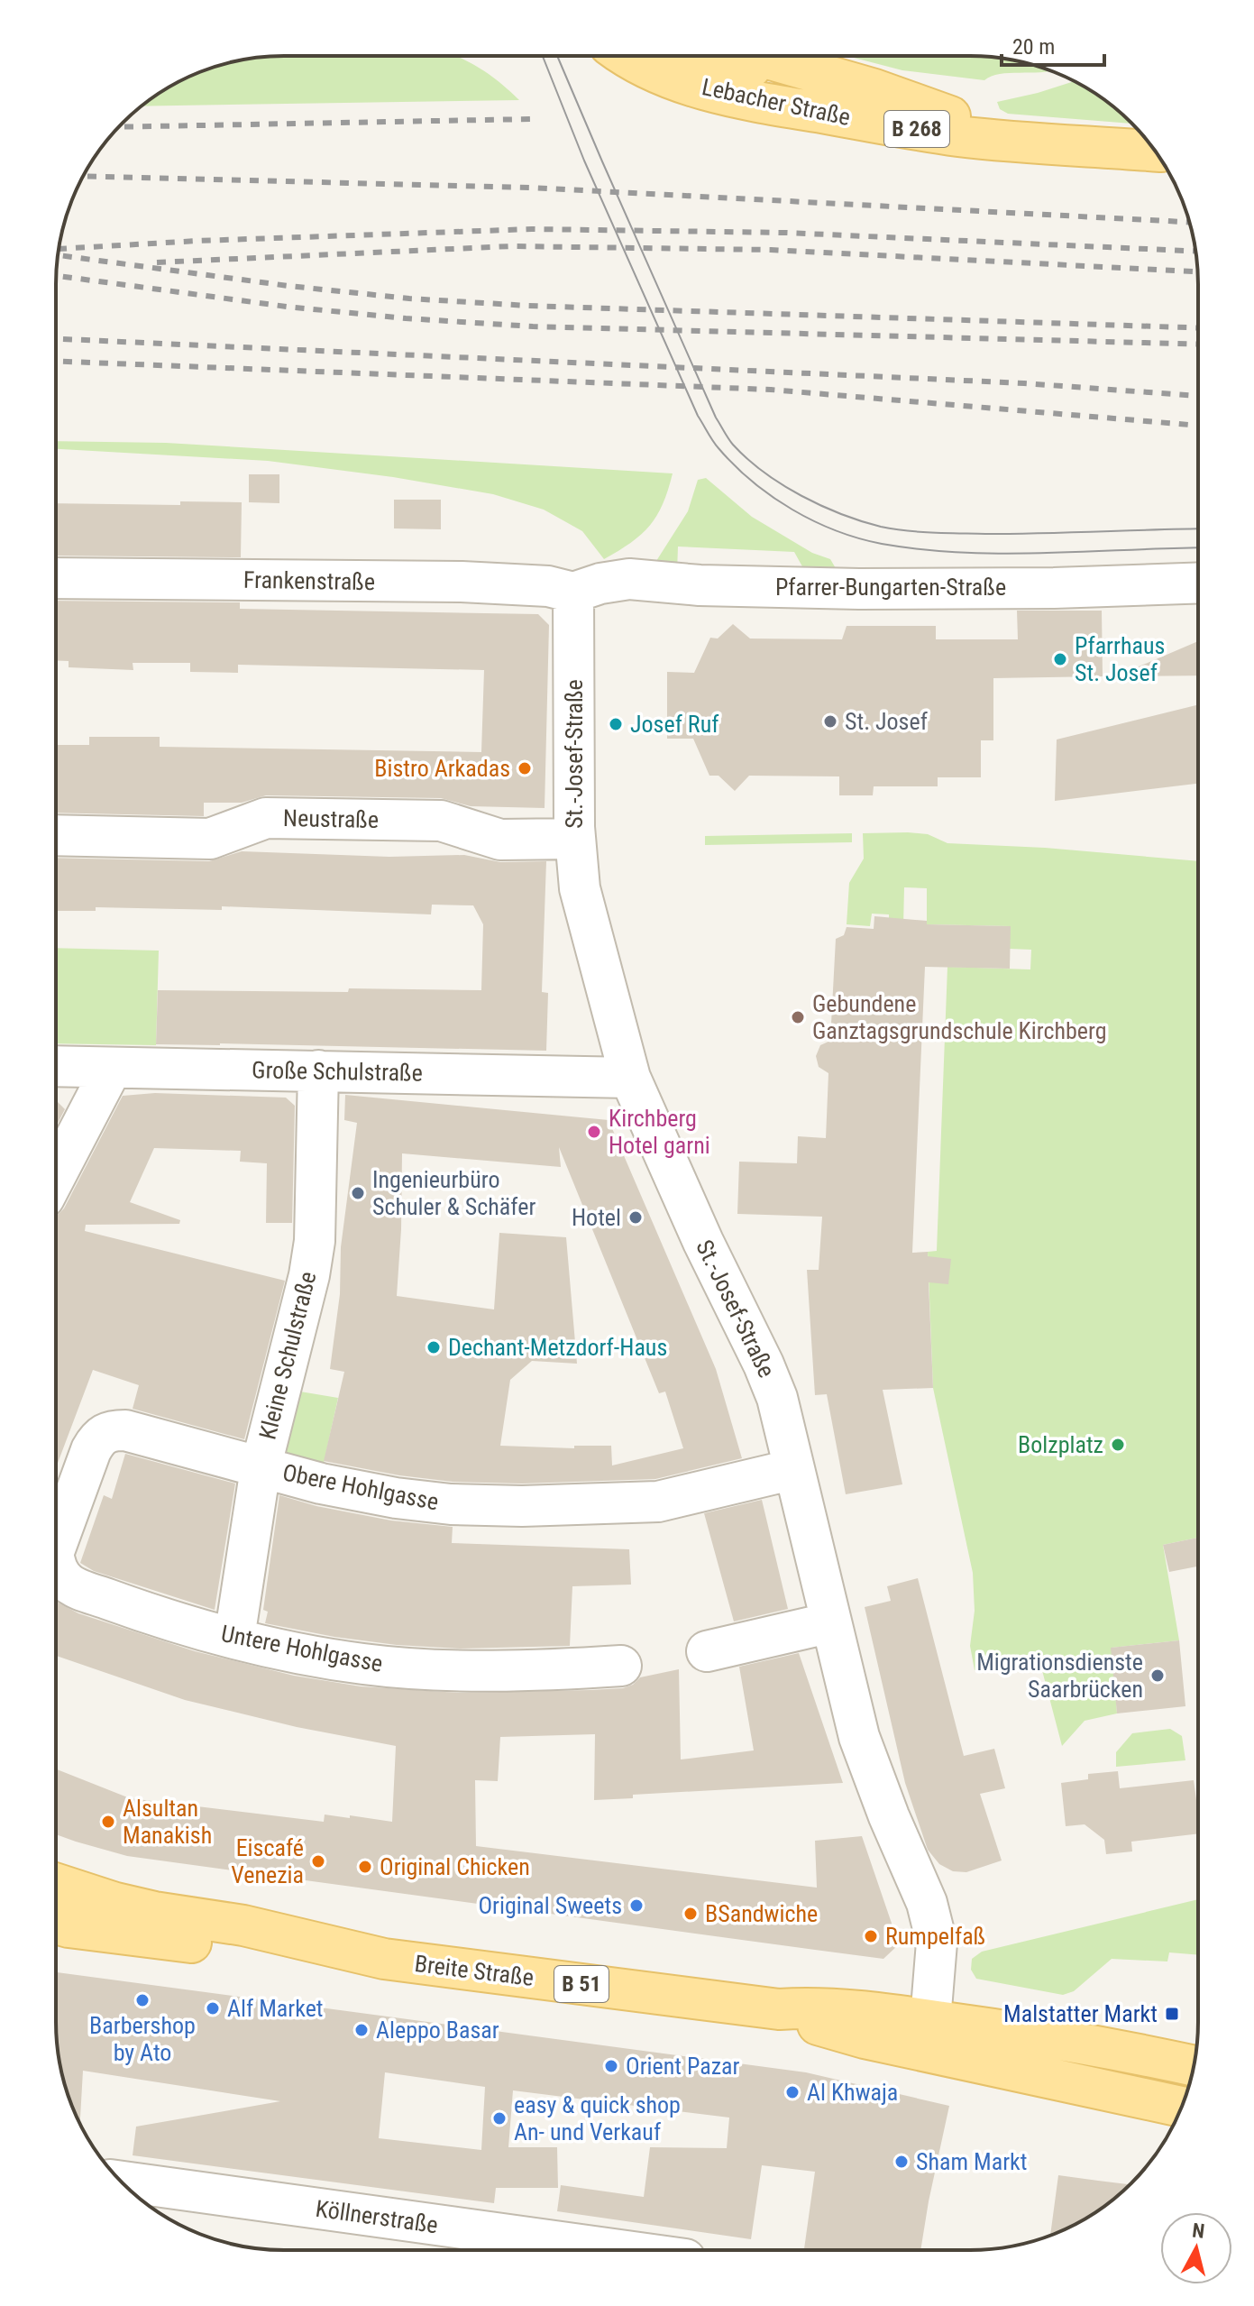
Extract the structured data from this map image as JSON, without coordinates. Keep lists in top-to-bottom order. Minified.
{"streets":{"main road":["Lebacher Straße","B 268","Breite Straße","B 51"],"street":["Frankenstraße","Pfarrer-Bungarten-Straße","St.-Josef-Straße","Neustraße","Große Schulstraße","Kleine Schulstraße","Obere Hohlgasse","Untere Hohlgasse","Köllnerstraße"]},"crossings":[["Lebacher Straße","B 268"],["Frankenstraße","Pfarrer-Bungarten-Straße"],["Frankenstraße","St.-Josef-Straße"],["Pfarrer-Bungarten-Straße","St.-Josef-Straße"],["St.-Josef-Straße","Neustraße"],["St.-Josef-Straße","Große Schulstraße"],["St.-Josef-Straße","Obere Hohlgasse"],["St.-Josef-Straße","Breite Straße"],["Große Schulstraße","Kleine Schulstraße"],["Kleine Schulstraße","Obere Hohlgasse"],["Kleine Schulstraße","Untere Hohlgasse"],["Breite Straße","B 51"]],"places":{"other":["Pfarrhaus St. Josef","St. Josef","Josef Ruf","Bistro Arkadas","Gebundene Ganztagsgrundschule Kirchberg","Kirchberg Hotel garni","Ingenieurbüro Schuler & Schäfer","Hotel","Dechant-Metzdorf-Haus","Bolzplatz","Migrationsdienste Saarbrücken","Alsultan Manakish","Eiscafé Venezia","Original Chicken","Original Sweets","BSandwiche","Rumpelfaß","Barbershop by Ato","Alf Market","Aleppo Basar","Orient Pazar","Al Khwaja","easy & quick shop An- und Verkauf","Sham Markt"],"transit":["Malstatter Markt"]},"scale_bar":"20 m","north":"top"}
